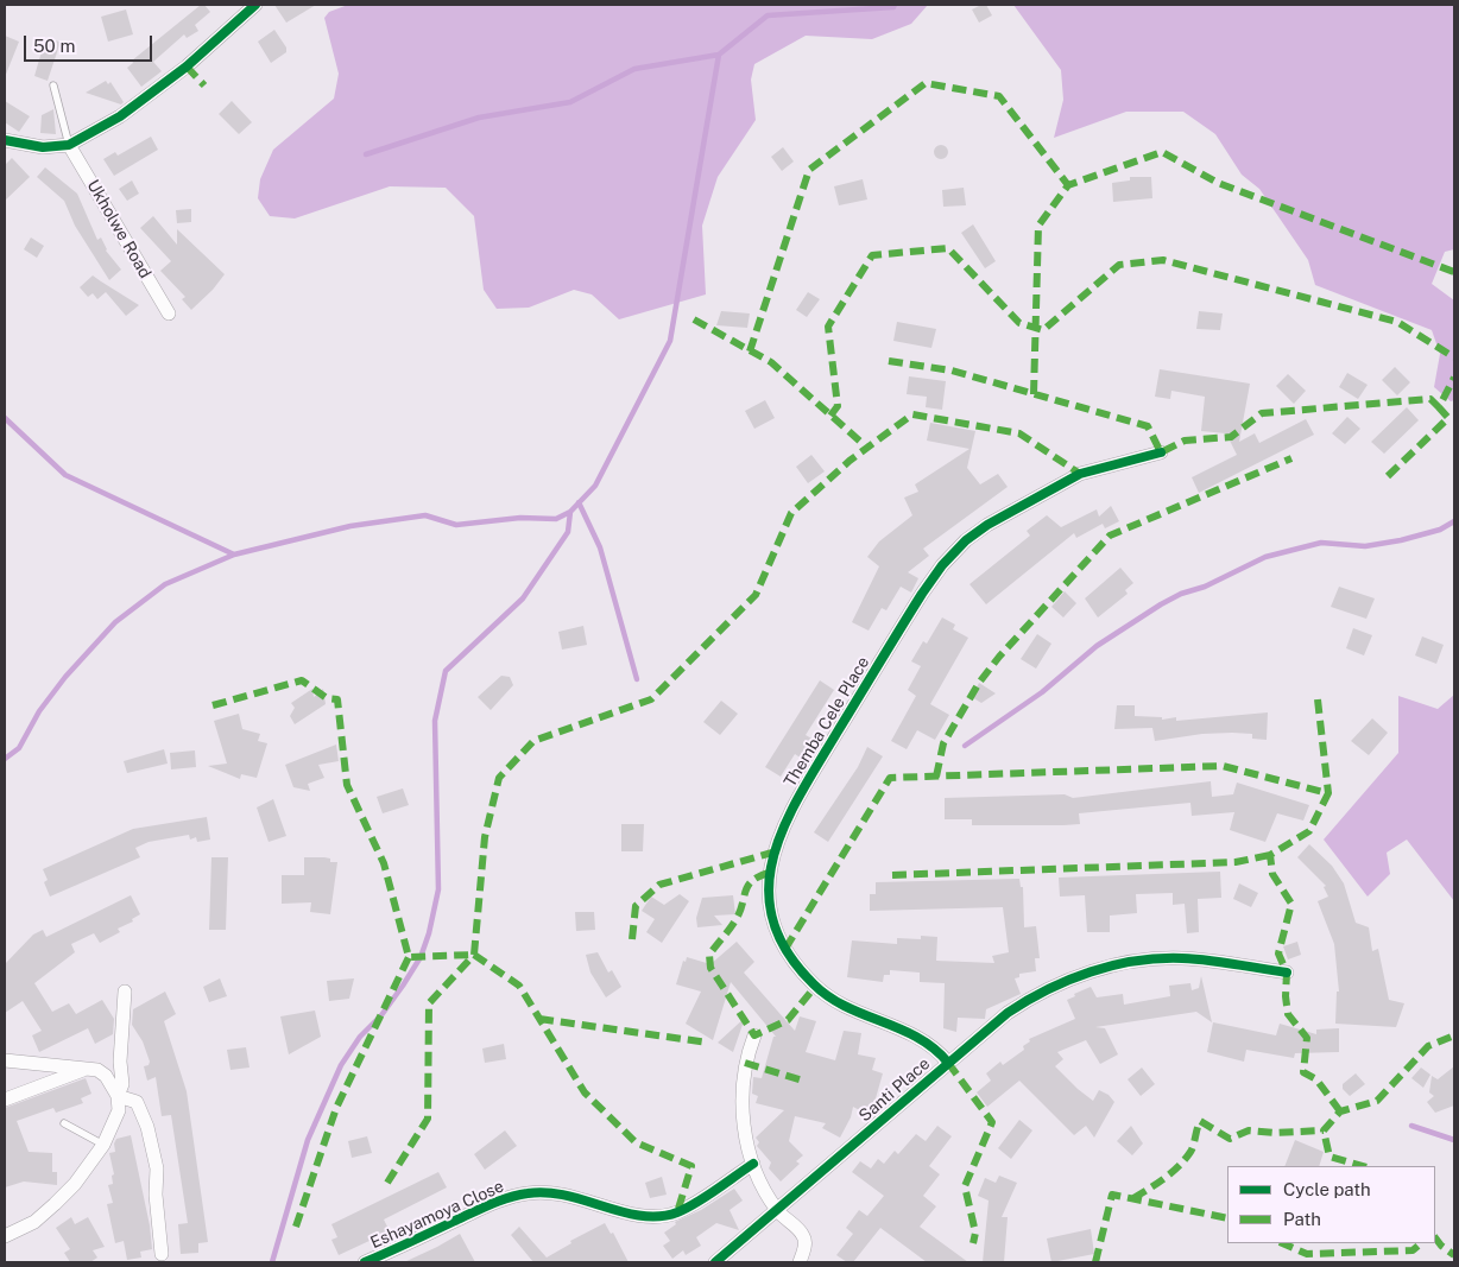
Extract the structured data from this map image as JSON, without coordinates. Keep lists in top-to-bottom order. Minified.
{"streets":{"street":["Ukholwe Road","Themba Cele Place","Santi Place","Eshayamoya Close"]},"crossings":[["Themba Cele Place","Santi Place"]],"legend":["Cycle path","Path"],"scale_bar":"50 m"}
